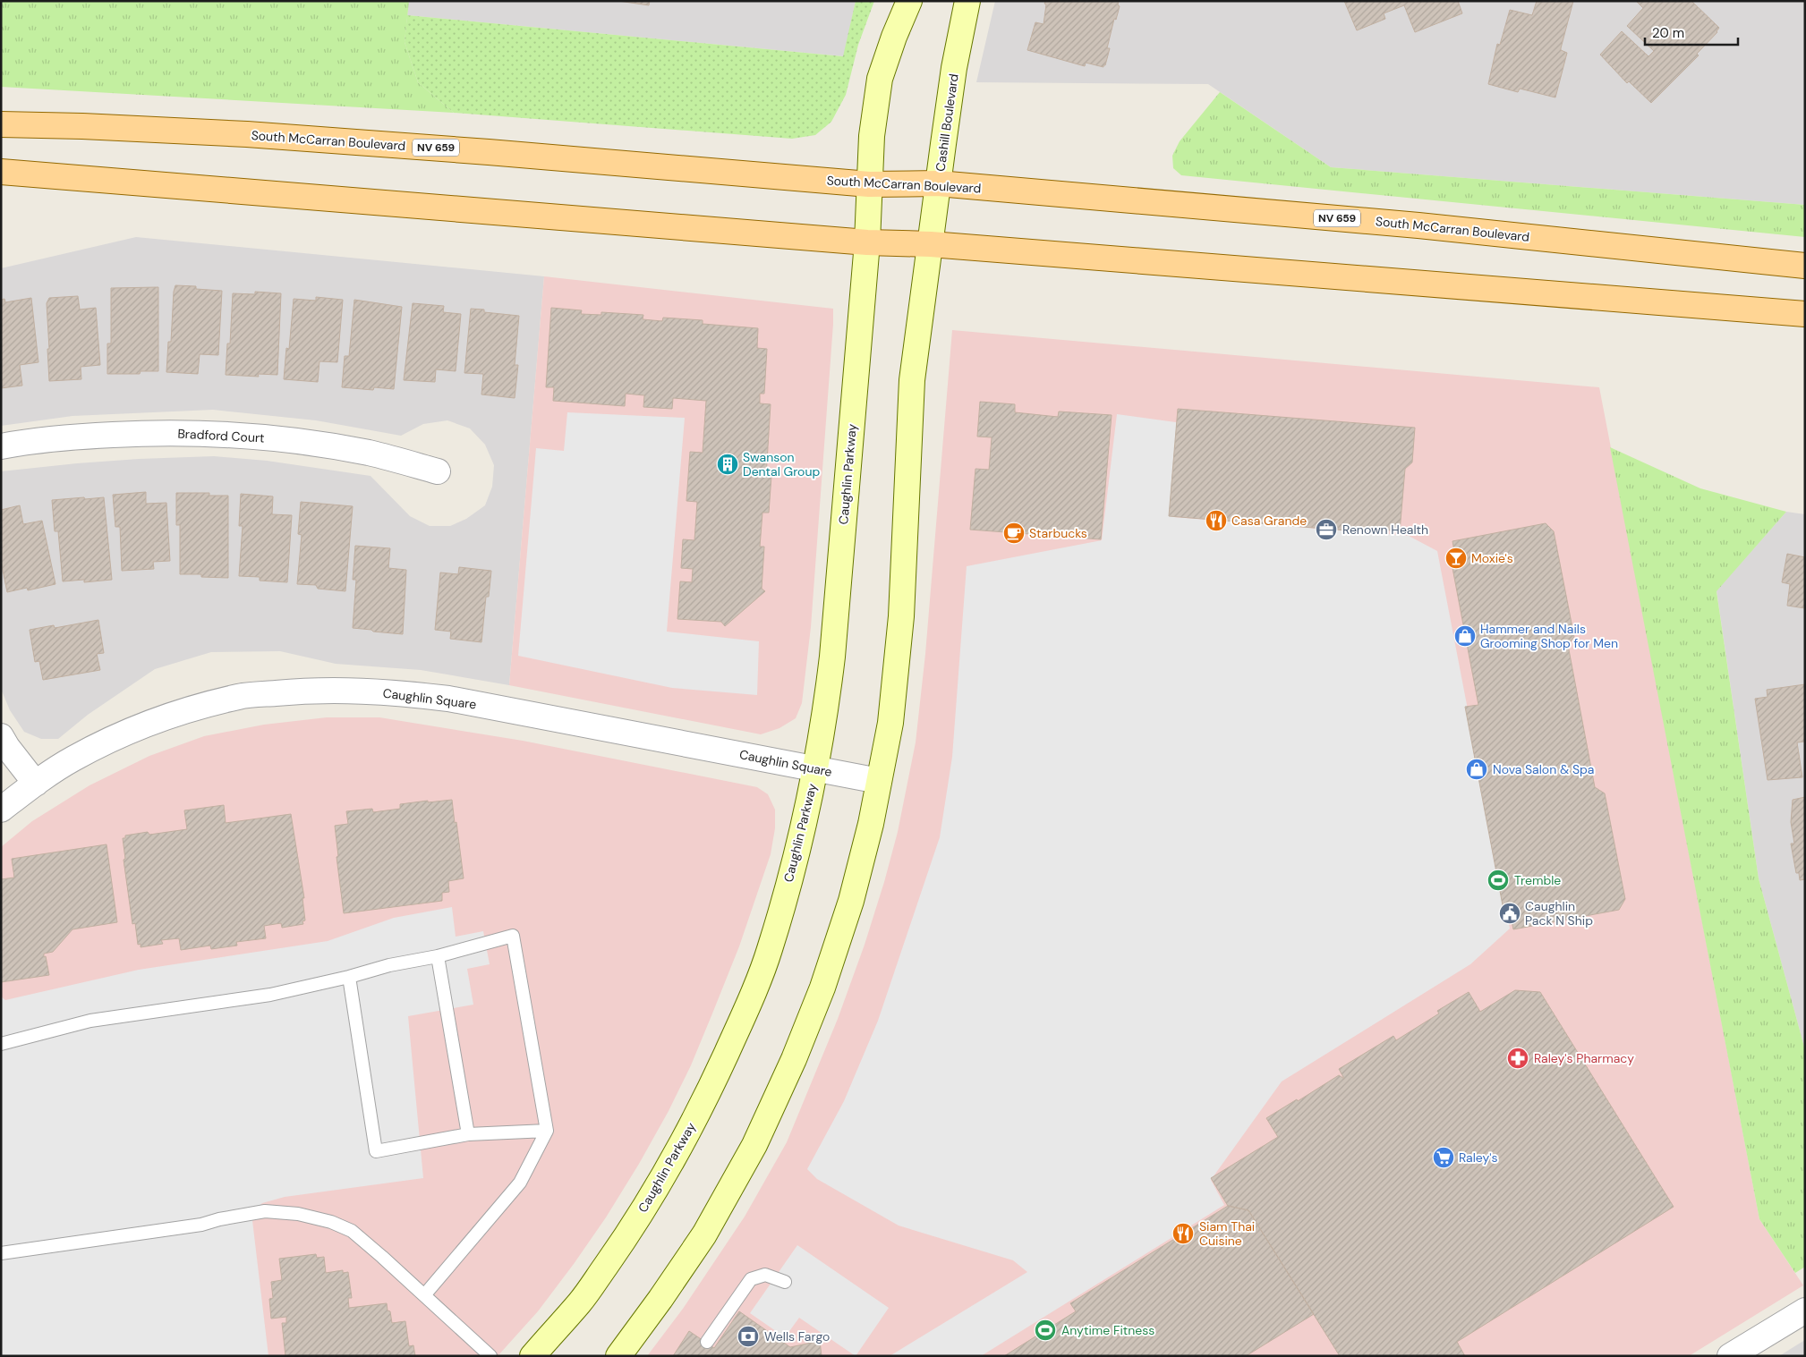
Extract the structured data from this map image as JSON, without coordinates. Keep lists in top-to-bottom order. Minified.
{"streets":{"main road":["South McCarran Boulevard","NV 659"],"street":["Cashill Boulevard","Bradford Court","Caughlin Parkway","Caughlin Square"]},"crossings":[["Cashill Boulevard","South McCarran Boulevard"],["Caughlin Parkway","Caughlin Square"]],"places":{"building":["Swanson Dental Group"],"restaurant":["Casa Grande","Siam Thai Cuisine"],"office":["Renown Health"],"cafe":["Starbucks"],"bar":["Moxie's"],"shop":["Hammer and Nails Grooming Shop for Men","Nova Salon & Spa"],"sports":["Tremble","Anytime Fitness"],"public building":["Caughlin Pack N Ship"],"pharmacy":["Raley's Pharmacy"],"supermarket":["Raley's"],"bank":["Wells Fargo"]},"scale_bar":"20 m"}
